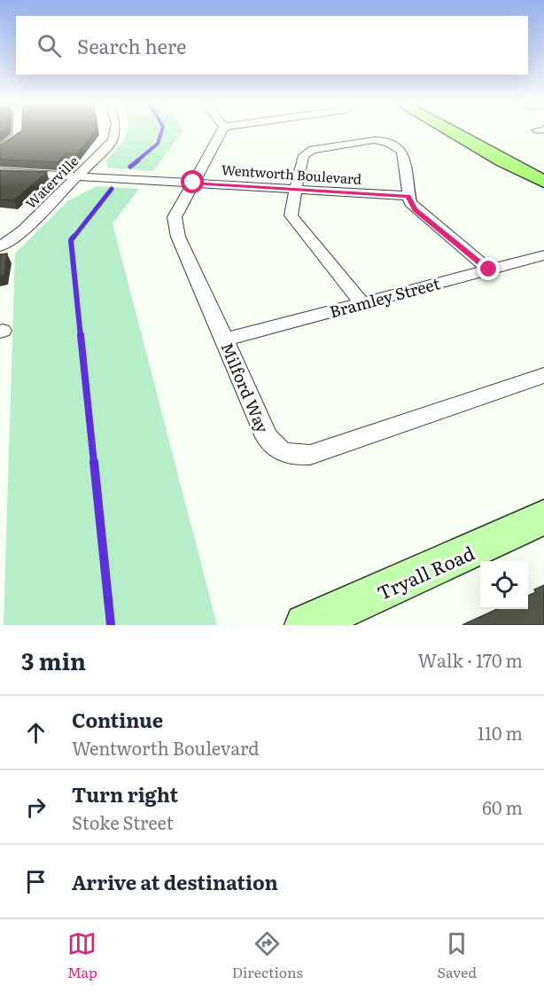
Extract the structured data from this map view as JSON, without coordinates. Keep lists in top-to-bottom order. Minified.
{"streets":{"street":["Wentworth Boulevard","Waterville","Bramley Street","Milford Way","Tryall Road"]},"crossings":[["Wentworth Boulevard","Waterville"],["Wentworth Boulevard","Milford Way"],["Bramley Street","Milford Way"]],"page":{"search":"Search here","heading":["3 min","Walk · 170 m"],"list":[["Continue","Wentworth Boulevard","110 m"],["Turn right","Stoke Street","60 m"],"Arrive at destination"],"nav":["Map","Directions","Saved"]}}
